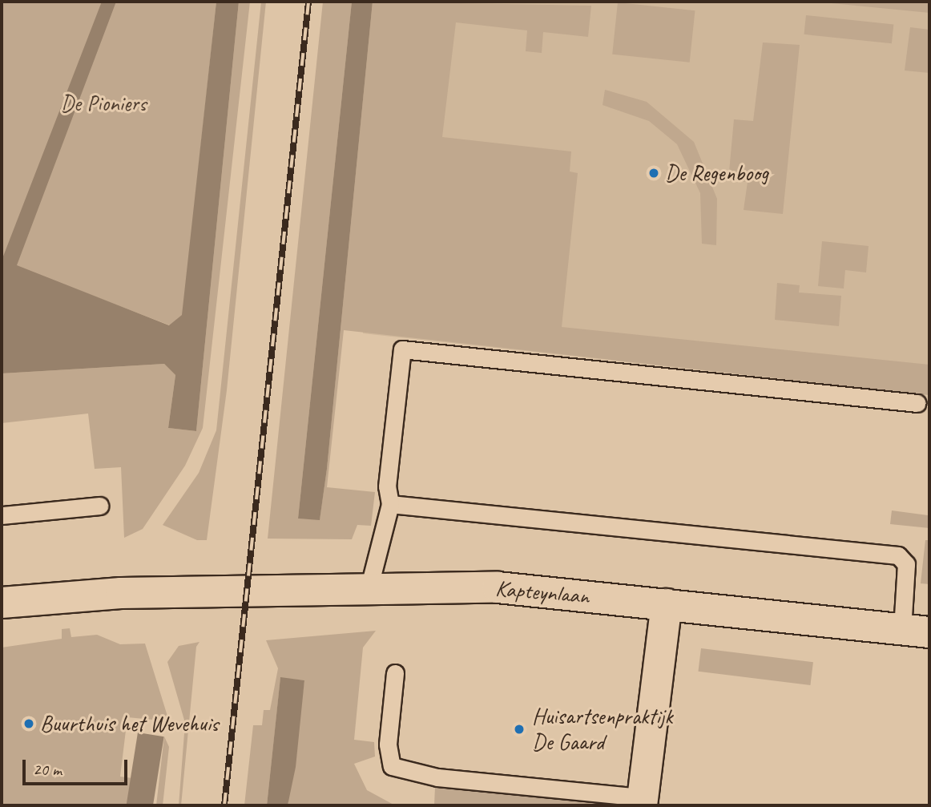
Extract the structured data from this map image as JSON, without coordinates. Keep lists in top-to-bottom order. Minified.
{"streets":{"street":["Kapteynlaan"]},"parks":["De Pioniers"],"places":["De Regenboog","Buurthuis het Wevehuis","Huisartsenpraktijk De Gaard"],"scale_bar":"20 m"}
